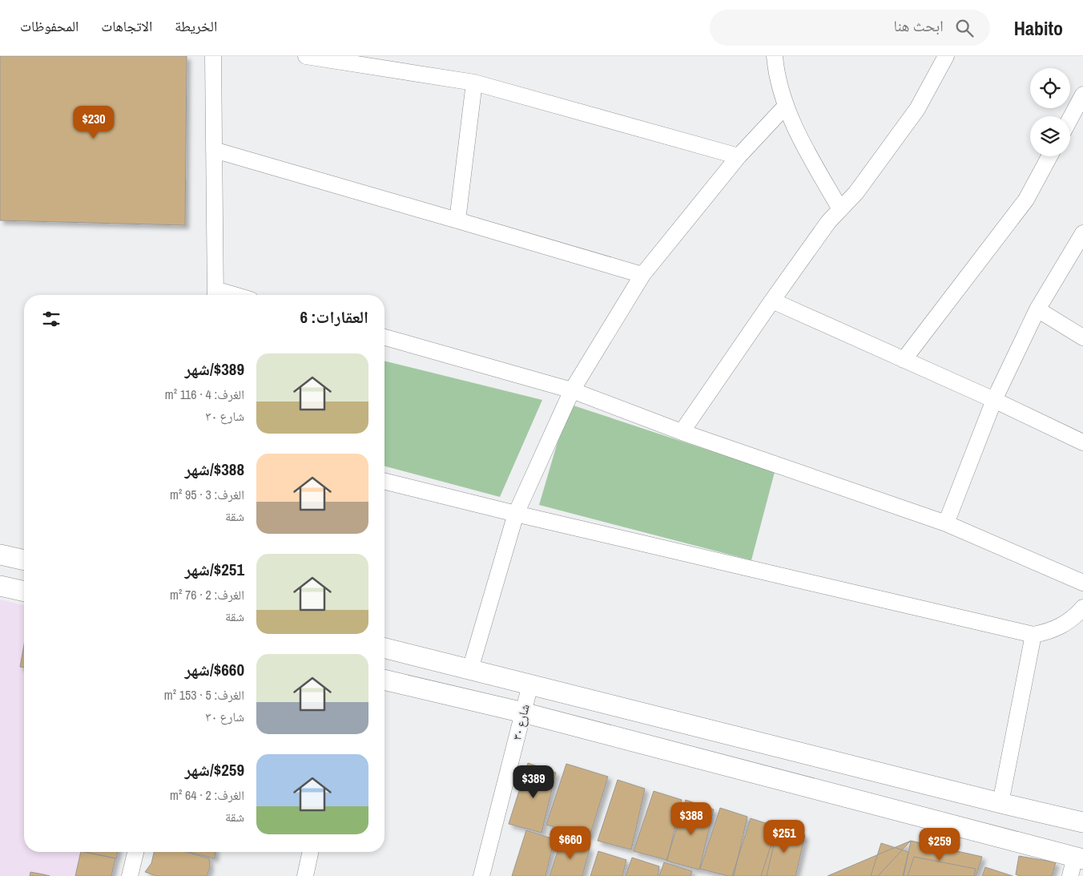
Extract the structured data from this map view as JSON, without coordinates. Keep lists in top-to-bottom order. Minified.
{"streets":{"street":["شارع ٣٠"]},"page":{"header":"Habito","search":"ابحث هنا","nav":["الخريطة","الاتجاهات","المحفوظات"],"price":["$230","$389","$388","$251","$660","$259"],"heading":"العقارات: 6","list":[{"name":"$389/شهر","note":"الغرف: 4 · 116 m² · شارع ٣٠"},{"name":"$388/شهر","note":"الغرف: 3 · 95 m² · شقة"},{"name":"$251/شهر","note":"الغرف: 2 · 76 m² · شقة"},{"name":"$660/شهر","note":"الغرف: 5 · 153 m² · شارع ٣٠"},{"name":"$259/شهر","note":"الغرف: 2 · 64 m² · شقة"}]}}
